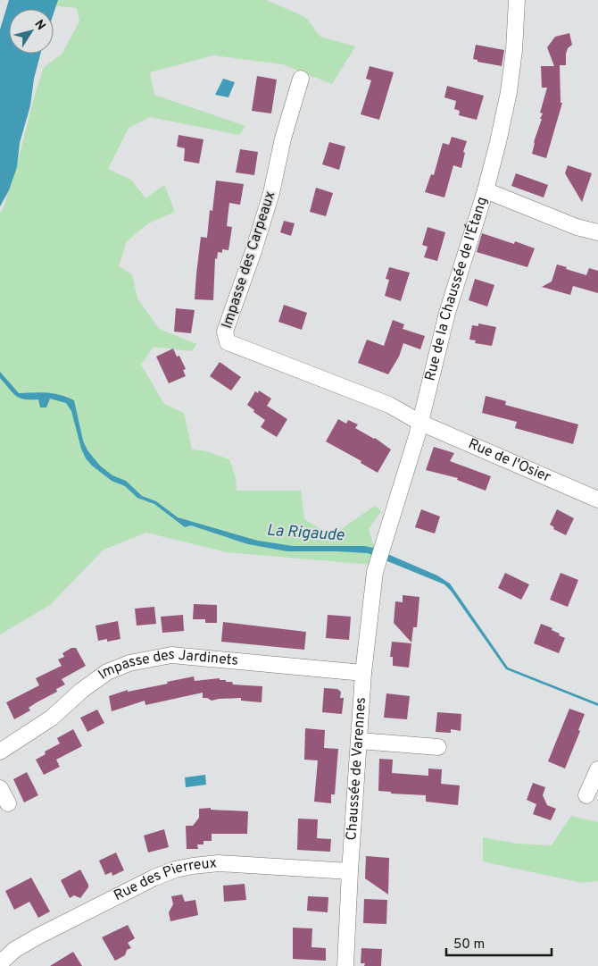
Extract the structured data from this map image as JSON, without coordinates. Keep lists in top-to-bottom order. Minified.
{"streets":{"street":["Impasse des Carpeaux","Rue de la Chaussée de l'Étang","Rue de l'Osier","Impasse des Jardinets","Chaussée de Varennes","Rue des Pierreux"]},"crossings":[["Impasse des Carpeaux","Rue de la Chaussée de l'Étang"],["Impasse des Carpeaux","Rue de l'Osier"],["Rue de la Chaussée de l'Étang","Rue de l'Osier"],["Rue de la Chaussée de l'Étang","Chaussée de Varennes"],["Impasse des Jardinets","Chaussée de Varennes"],["Chaussée de Varennes","Rue des Pierreux"]],"water":["La Rigaude"],"scale_bar":"50 m","north":"top right"}
